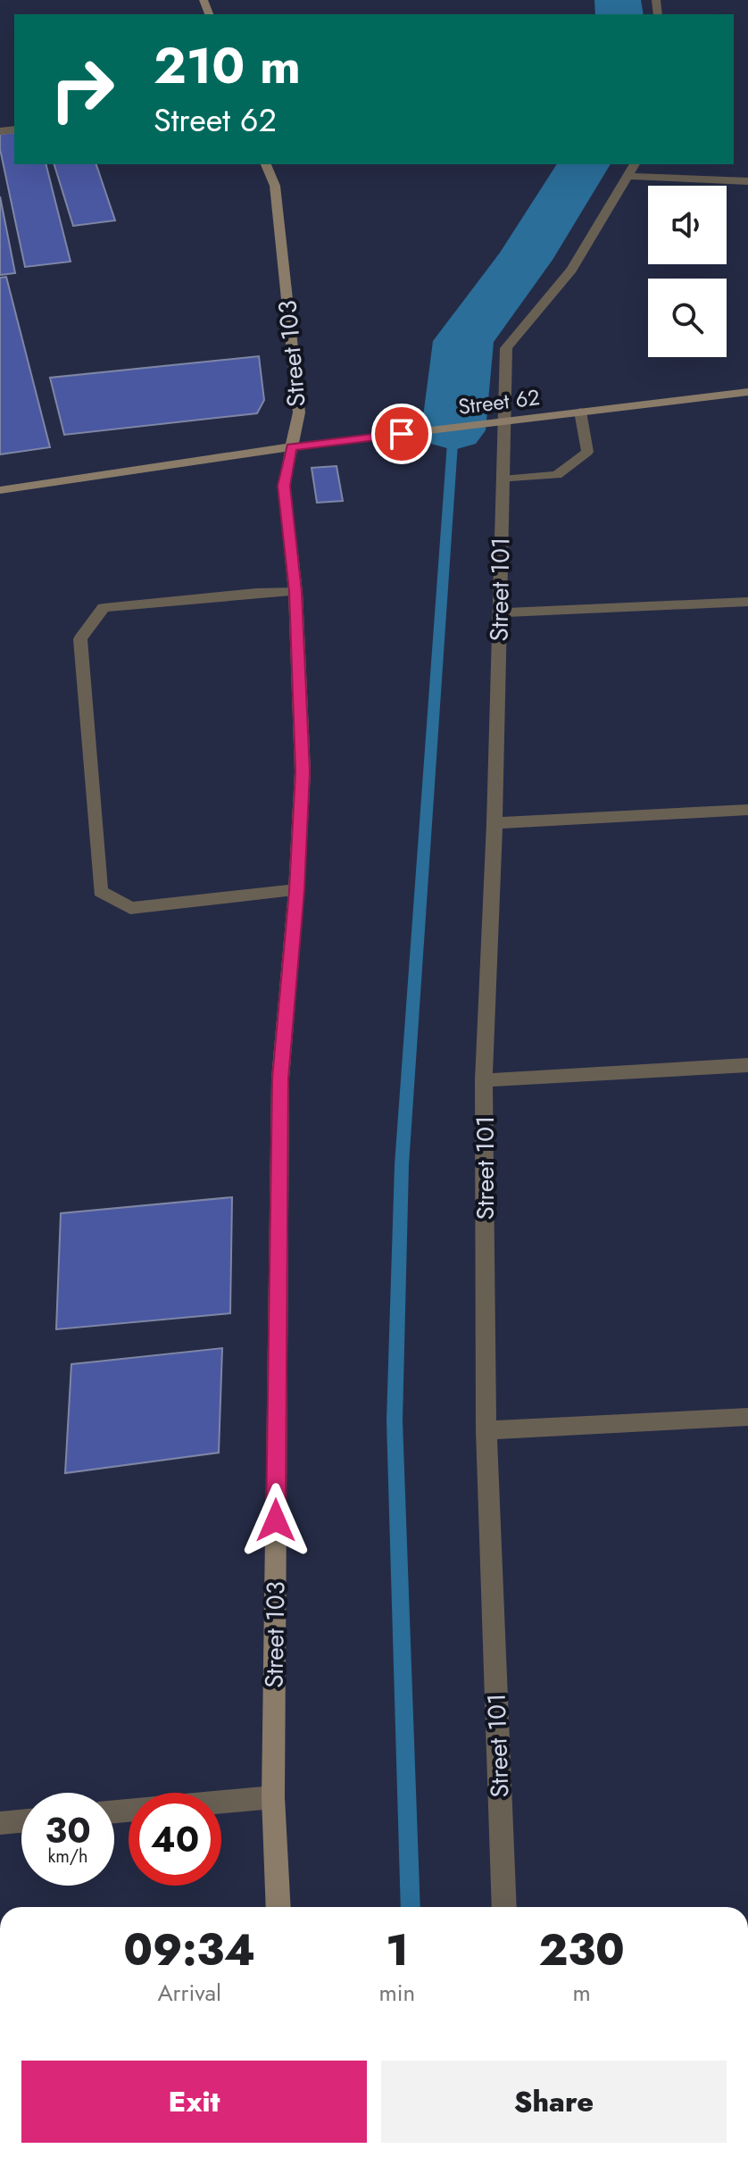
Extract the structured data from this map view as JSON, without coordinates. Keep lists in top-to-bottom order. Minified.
{"streets":{"street":["Street 103","Street 62","Street 101"]},"crossings":[["Street 103","Street 62"],["Street 62","Street 101"]],"page":{"turn":["210 m","Street 62"],"speed":"30 km/h","limit":"40","eta":["09:34","Arrival","1","min","230","m"],"buttons":["Exit","Share"]}}
